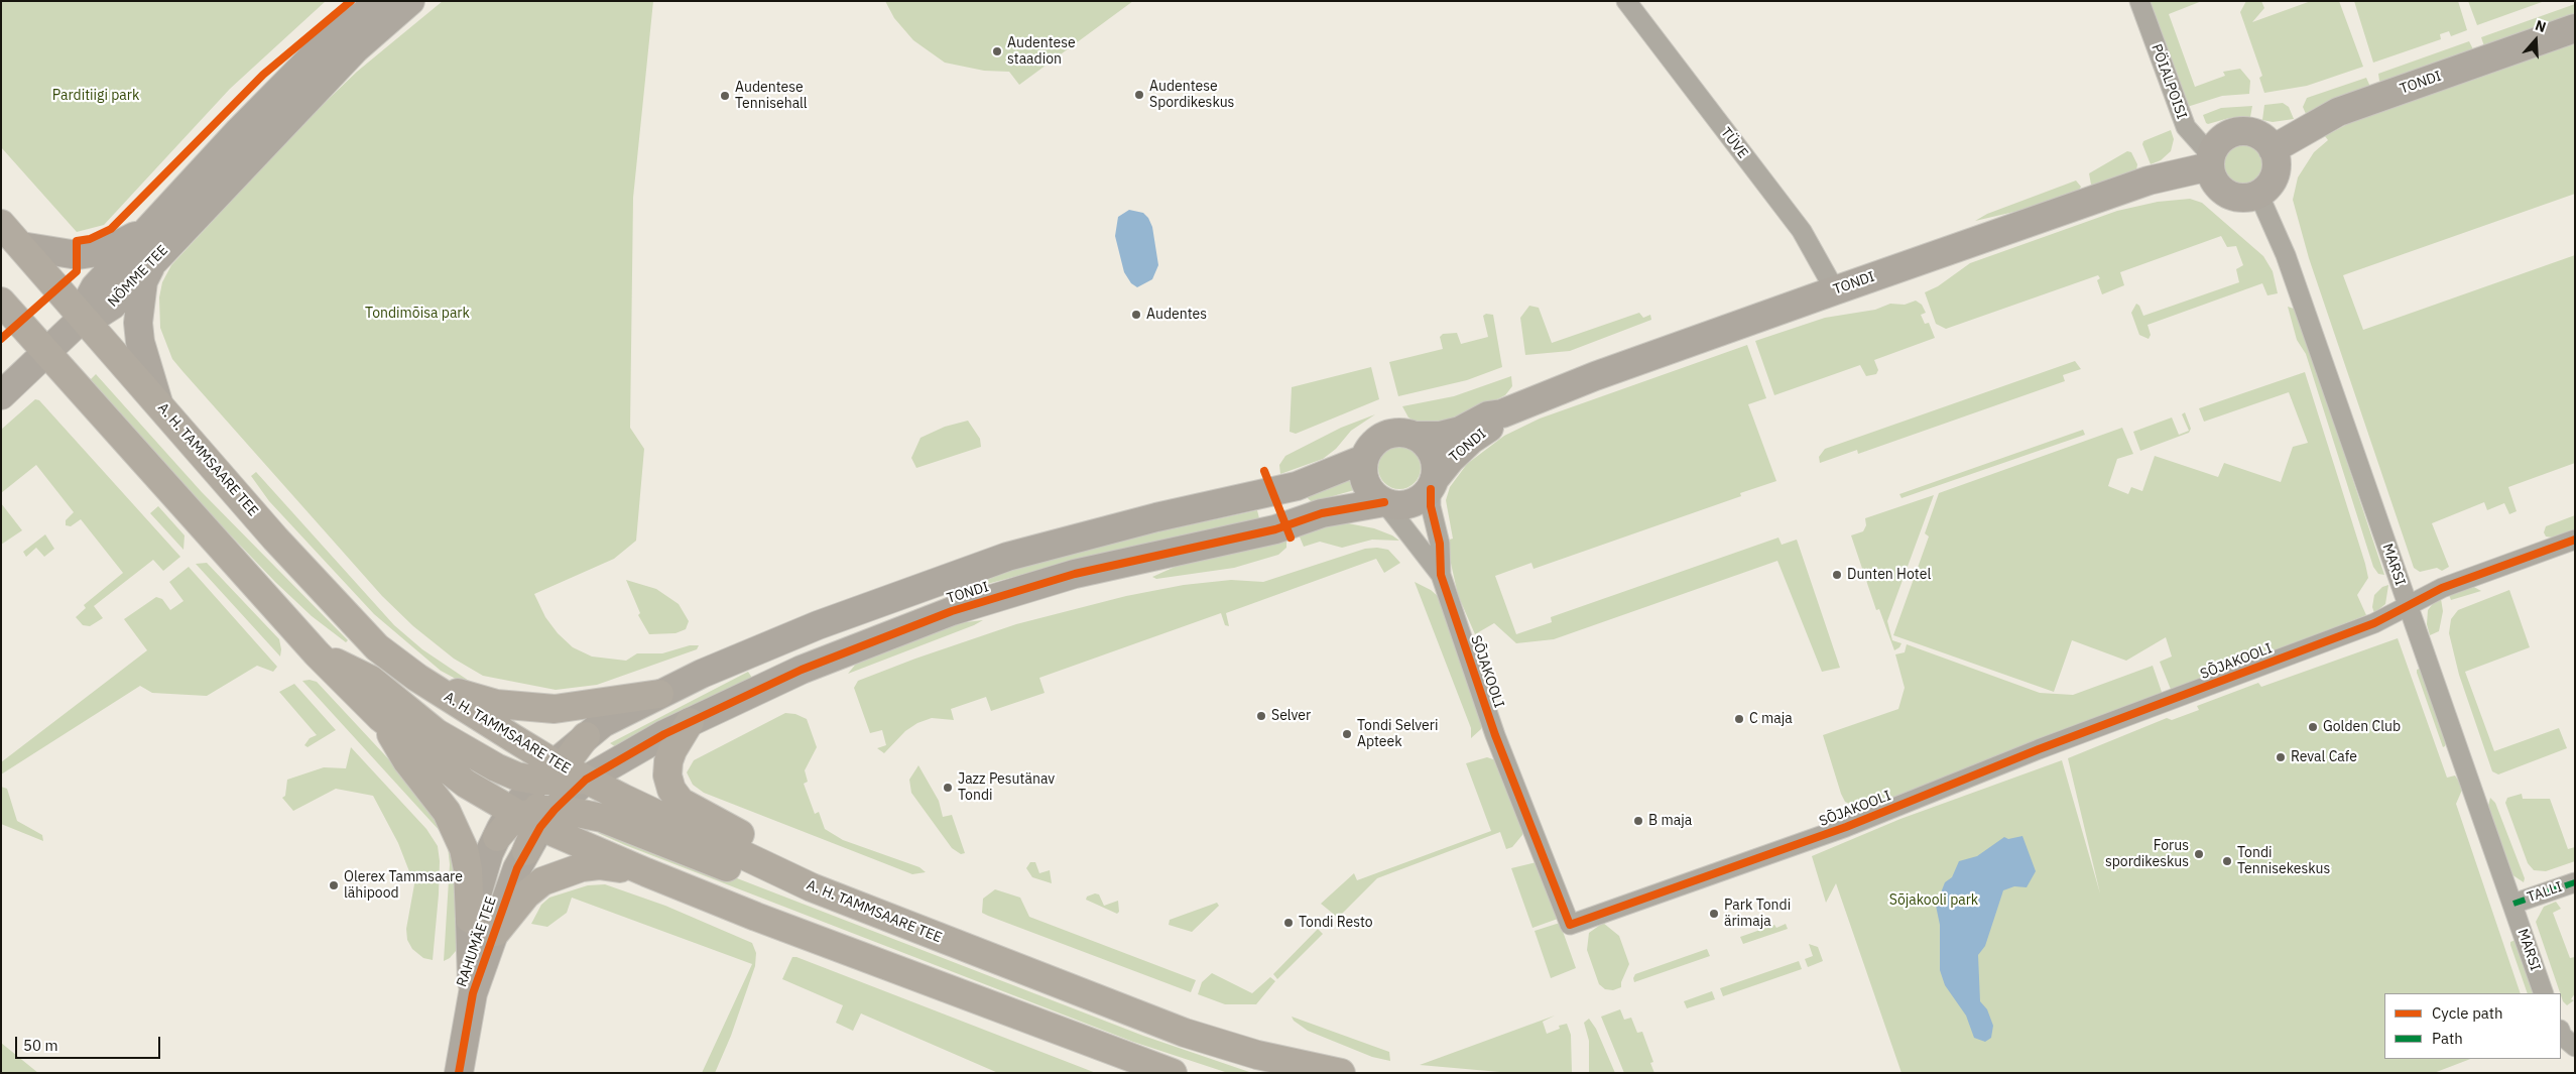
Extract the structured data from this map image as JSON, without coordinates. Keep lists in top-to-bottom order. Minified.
{"streets":{"main road":["A. H. TAMMSAARE TEE"],"street":["PÖIALPOISI","TONDI","TÜVE","NÕMME TEE","MARSI","SÕJAKOOLI","TALLI","RAHUMÄE TEE"]},"crossings":[["PÖIALPOISI","TONDI"],["PÖIALPOISI","MARSI"],["TONDI","TÜVE"],["TONDI","A. H. TAMMSAARE TEE"],["TONDI","MARSI"],["TONDI","SÕJAKOOLI"],["NÕMME TEE","A. H. TAMMSAARE TEE"],["MARSI","SÕJAKOOLI"],["MARSI","TALLI"]],"parks":["Parditiigi park","Tondimõisa park","Sõjakooli park"],"places":["Audentese staadion","Audentese Spordikeskus","Audentese Tennisehall","Audentes","Dunten Hotel","Selver","C maja","Golden Club","Tondi Selveri Apteek","Reval Cafe","Jazz Pesutänav Tondi","B maja","Forus spordikeskus","Tondi Tennisekeskus","Olerex Tammsaare lähipood","Park Tondi ärimaja","Tondi Resto"],"legend":["Cycle path","Path"],"scale_bar":"50 m","north":"top"}
